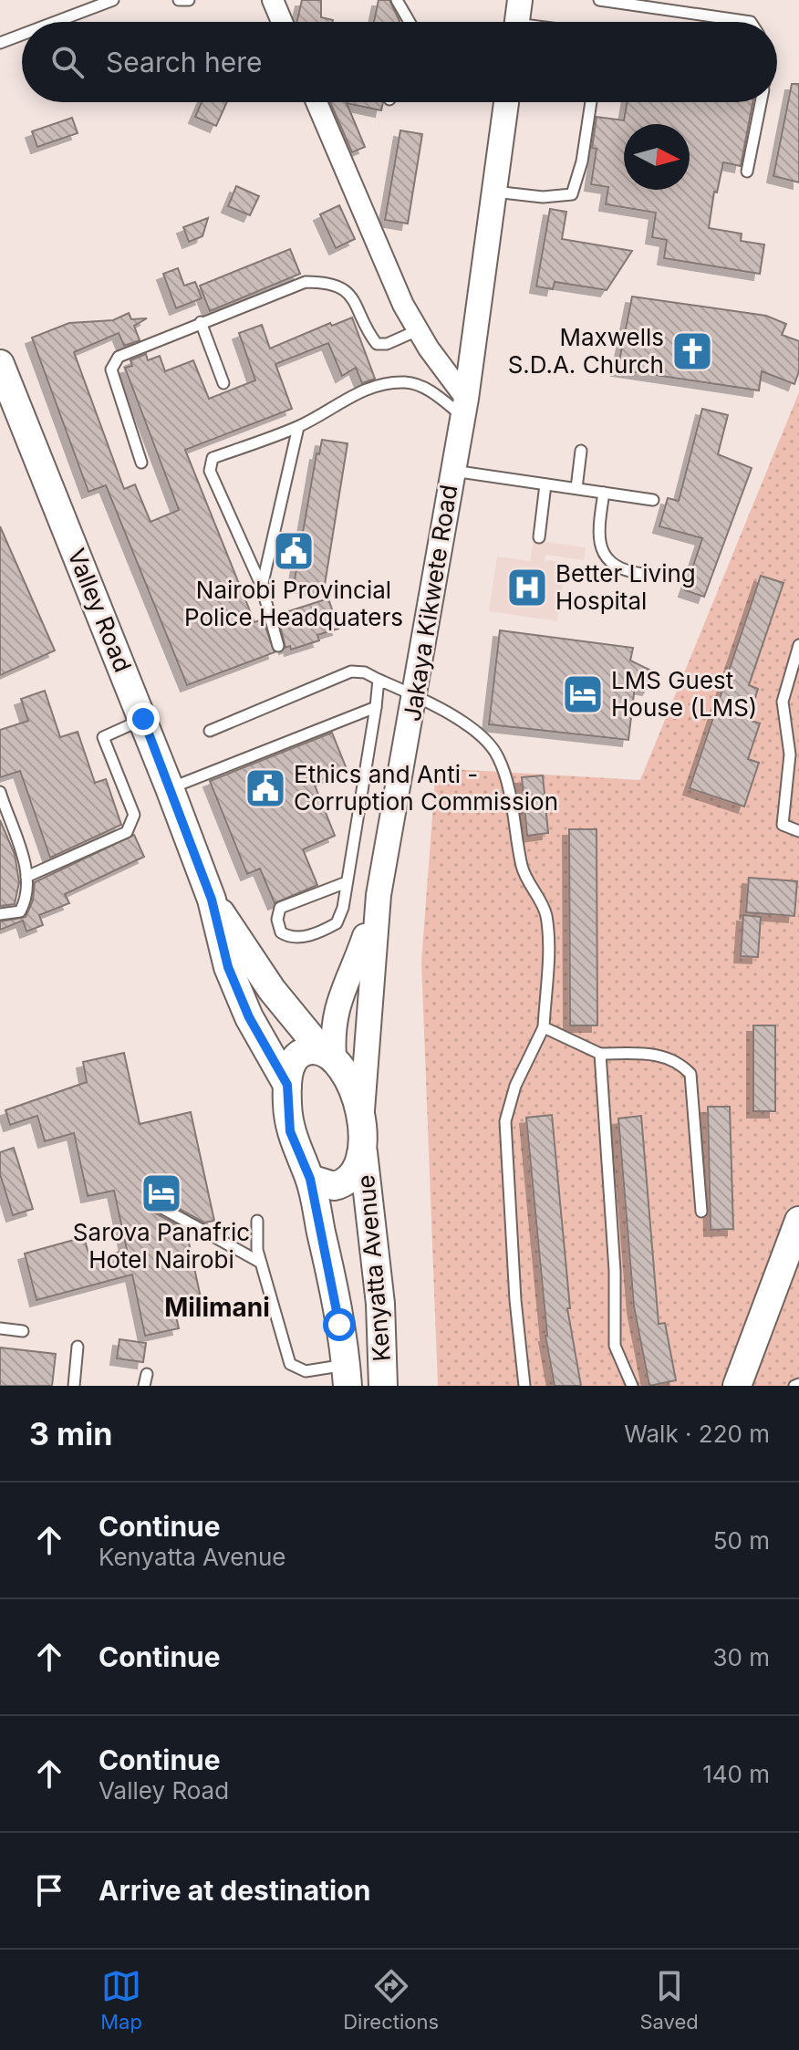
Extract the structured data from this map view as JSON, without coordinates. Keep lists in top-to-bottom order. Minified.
{"streets":{"main road":["Valley Road","Kenyatta Avenue"],"street":["Jakaya Kikwete Road"]},"crossings":[["Jakaya Kikwete Road","Valley Road"],["Jakaya Kikwete Road","Kenyatta Avenue"],["Valley Road","Kenyatta Avenue"]],"districts":["Milimani"],"places":{"church":["Maxwells S.D.A. Church"],"public building":["Nairobi Provincial Police Headquaters","Ethics and Anti - Corruption Commission"],"hospital":["Better Living Hospital"],"hotel":["LMS Guest House (LMS)","Sarova Panafric Hotel Nairobi"]},"north":"right","page":{"search":"Search here","heading":["3 min","Walk · 220 m"],"list":[["Continue","Kenyatta Avenue","50 m"],["Continue","30 m"],["Continue","Valley Road","140 m"],"Arrive at destination"],"nav":["Map","Directions","Saved"]}}
